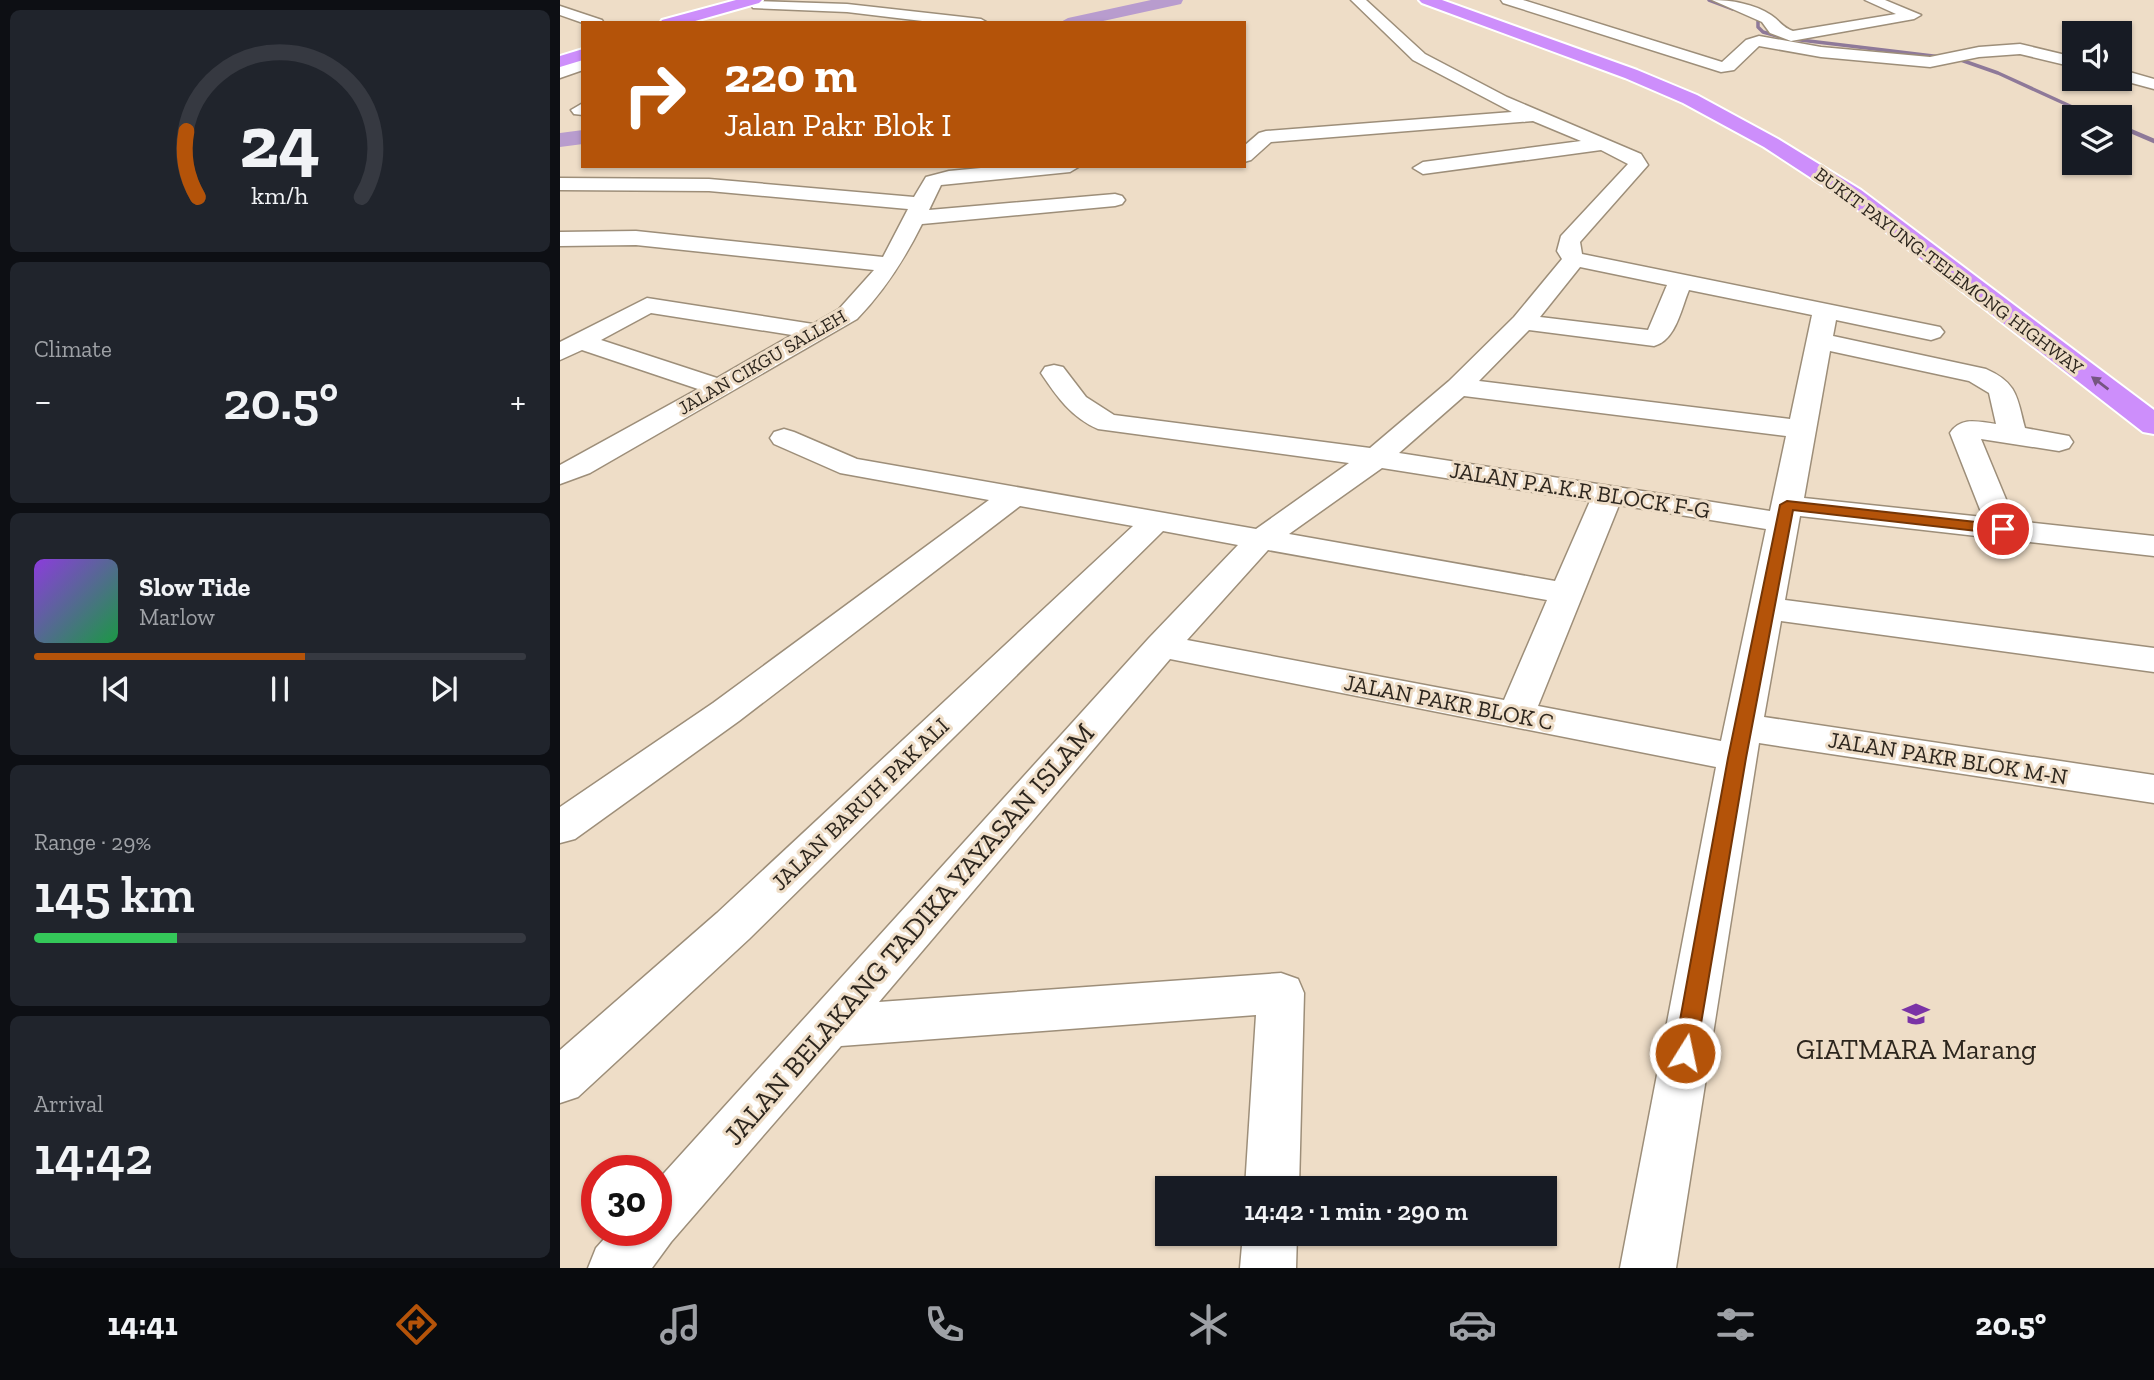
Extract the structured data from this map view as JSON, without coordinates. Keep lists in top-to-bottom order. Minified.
{"streets":{"highway":["BUKIT PAYUNG-TELEMONG HIGHWAY"],"street":["JALAN CIKGU SALLEH","JALAN P.A.K.R BLOCK F-G","JALAN PAKR BLOK C","JALAN PAKR BLOK M-N","JALAN BARUH PAK ALI","JALAN BELAKANG TADIKA YAYASAN ISLAM"]},"crossings":[["JALAN P.A.K.R BLOCK F-G","JALAN BELAKANG TADIKA YAYASAN ISLAM"],["JALAN PAKR BLOK C","JALAN PAKR BLOK M-N"],["JALAN PAKR BLOK C","JALAN BELAKANG TADIKA YAYASAN ISLAM"]],"places":{"school or university":["GIATMARA Marang"]},"page":{"turn":["220 m","Jalan Pakr Blok I"],"tile":["Climate",["Range · 29%","145 km"],["Arrival","14:42"]],"heat":["−","20.5°","+"],"song":["Slow Tide","Marlow"],"limit":"30","trip":"14:42 · 1 min · 290 m","tabs":["14:41","20.5°"],"gauge":["24","km/h"]}}
